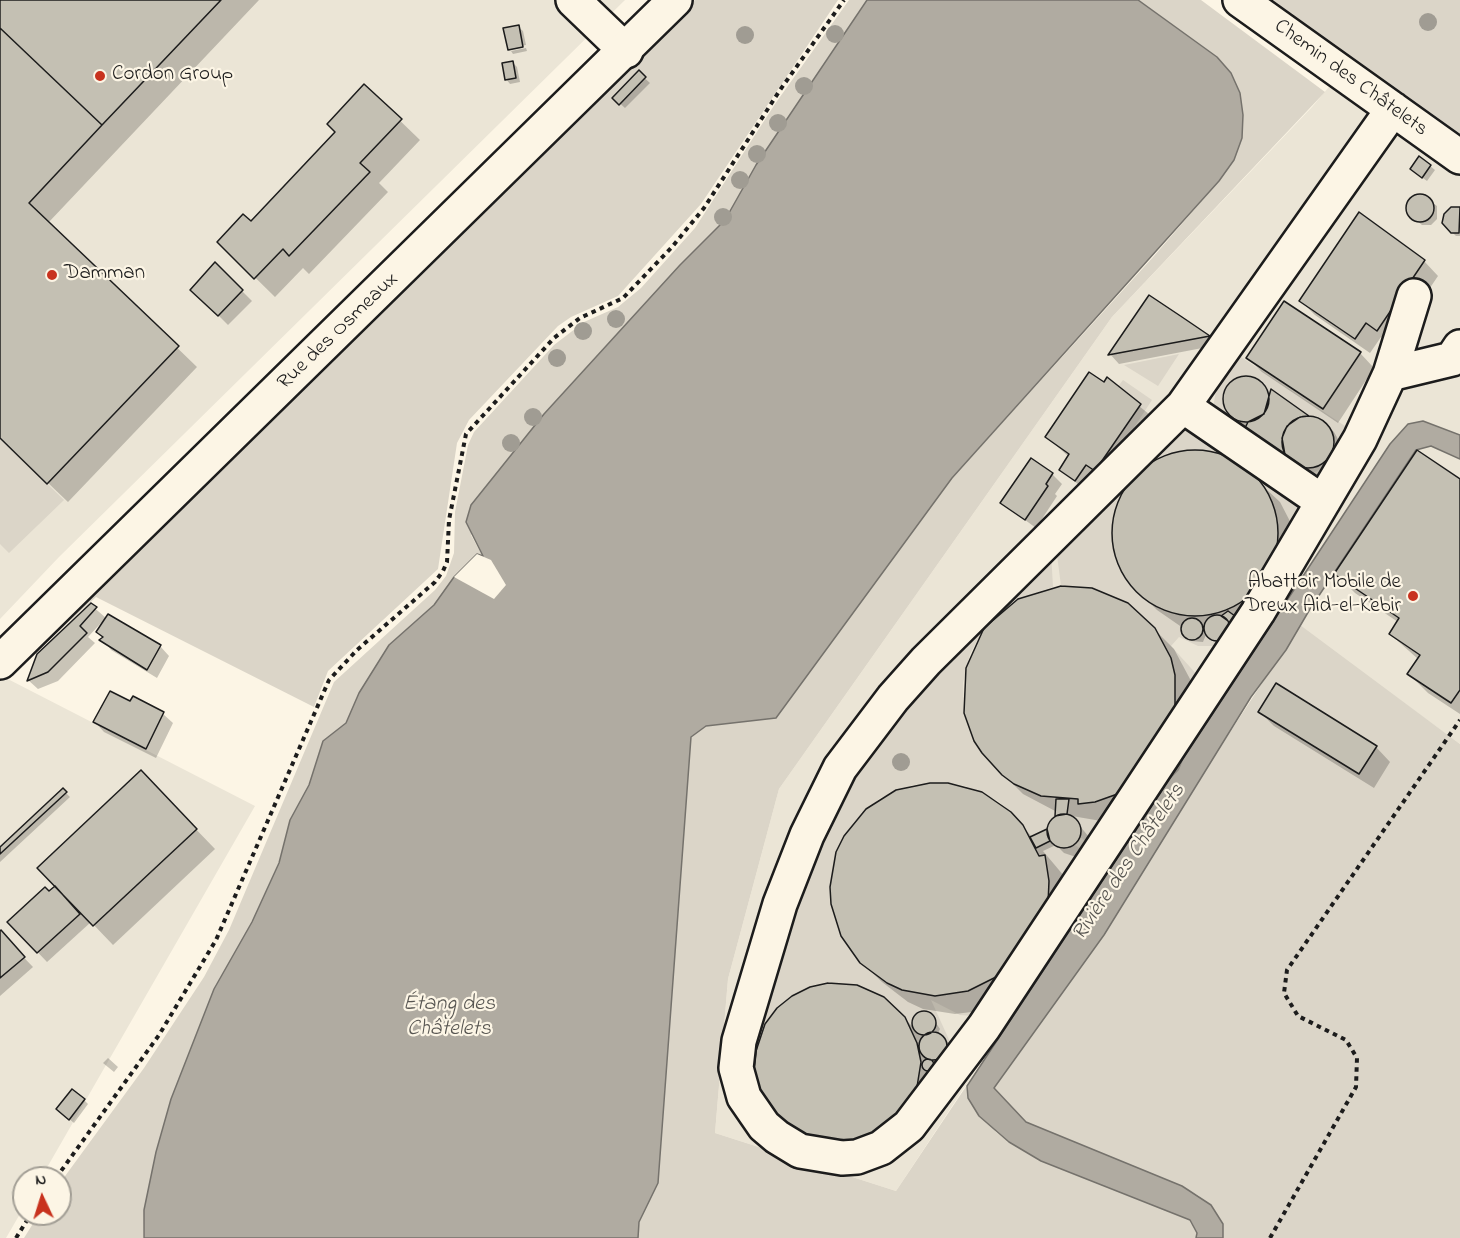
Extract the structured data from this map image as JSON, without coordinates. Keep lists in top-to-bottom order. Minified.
{"streets":{"main road":["Chemin des Châtelets","Rue des Osmeaux"]},"water":["Rivière des Châtelets","Étang des Châtelets"],"places":["Cordon Group","Damman","Abattoir Mobile de Dreux Aid-el-Kebir"],"north":"top"}
